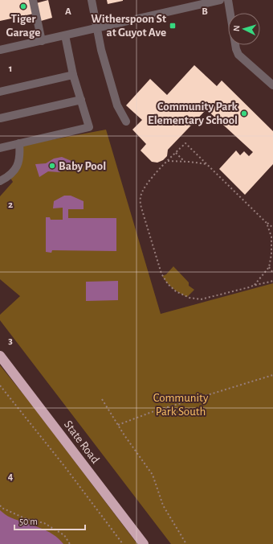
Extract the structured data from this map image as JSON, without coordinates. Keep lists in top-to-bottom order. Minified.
{"streets":{"highway":["State Road"]},"parks":["Community Park South"],"places":{"other":["Tiger Garage","Community Park Elementary School","Baby Pool"],"transit":["Witherspoon St at Guyot Ave"]},"scale_bar":"50 m","north":"left","grid":{"columns":["A","B"],"rows":["1","2","3","4"]}}
